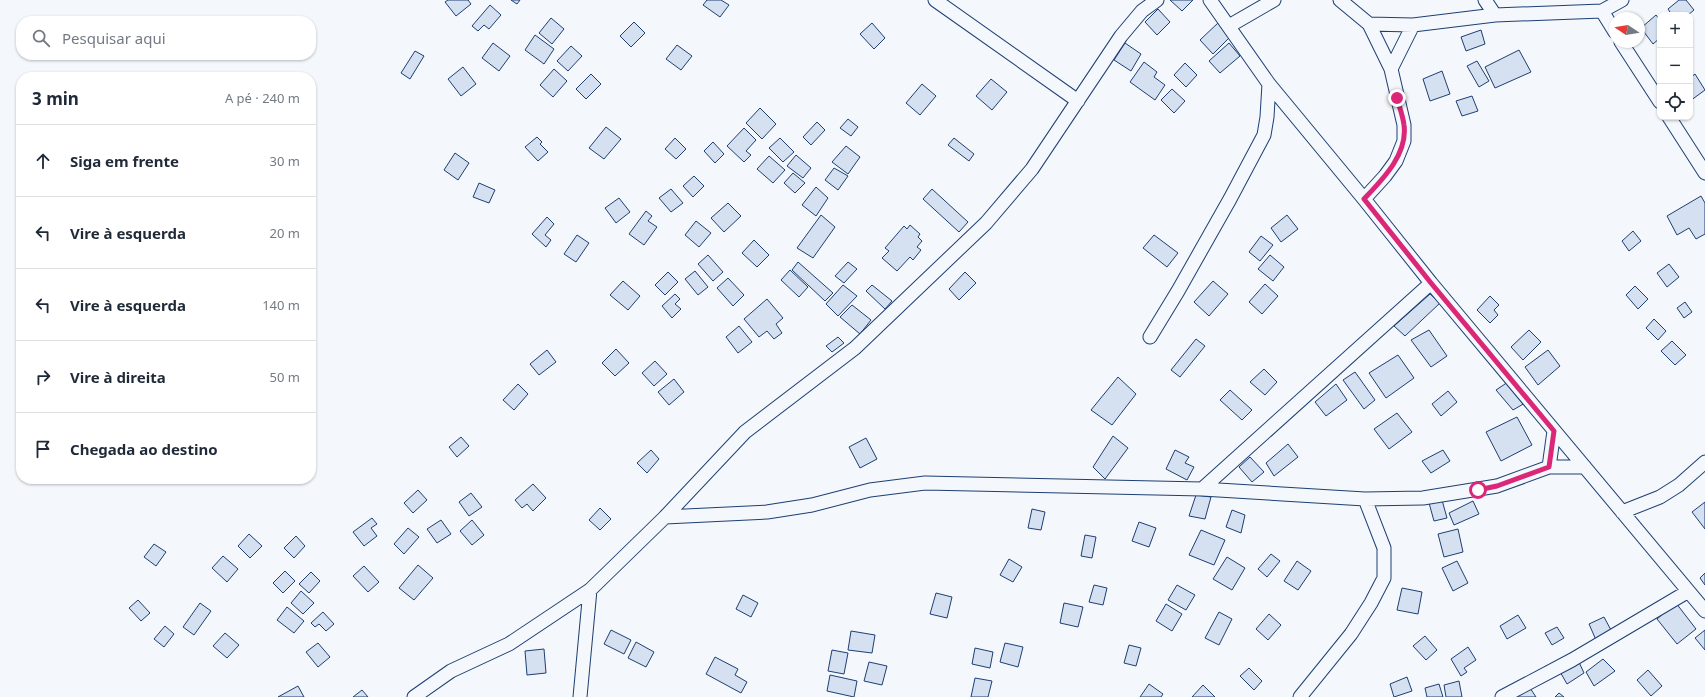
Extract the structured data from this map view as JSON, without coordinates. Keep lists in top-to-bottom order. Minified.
{"north":"left","page":{"map_buttons":["+","−"],"search":"Pesquisar aqui","heading":["3 min","A pé · 240 m"],"list":[["Siga em frente","30 m"],["Vire à esquerda","20 m"],["Vire à esquerda","140 m"],["Vire à direita","50 m"],"Chegada ao destino"]}}
